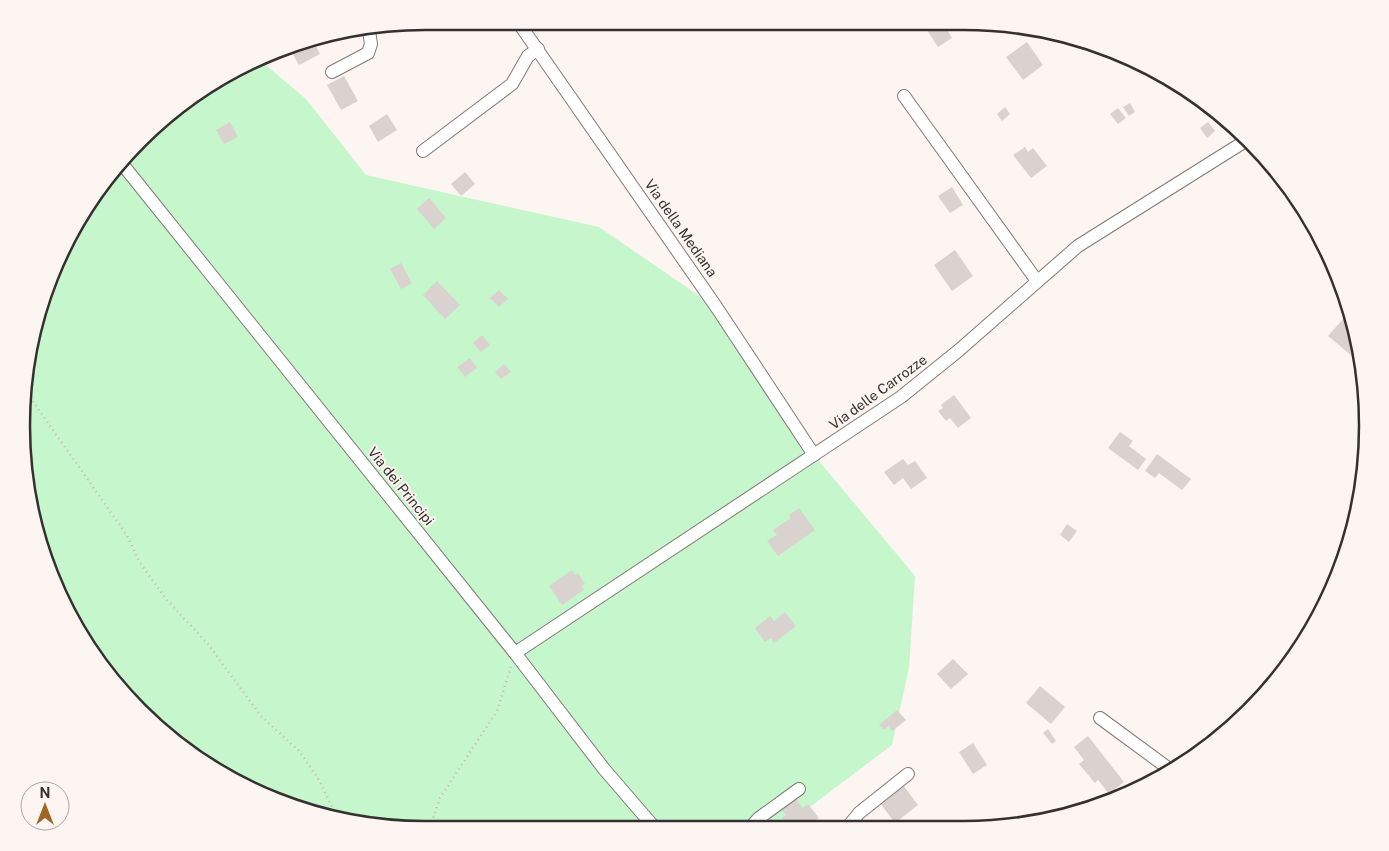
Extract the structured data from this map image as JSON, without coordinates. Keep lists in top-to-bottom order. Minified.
{"streets":{"street":["Via della Mediana","Via delle Carrozze","Via dei Principi"]},"crossings":[["Via della Mediana","Via delle Carrozze"],["Via delle Carrozze","Via dei Principi"]],"north":"top"}
